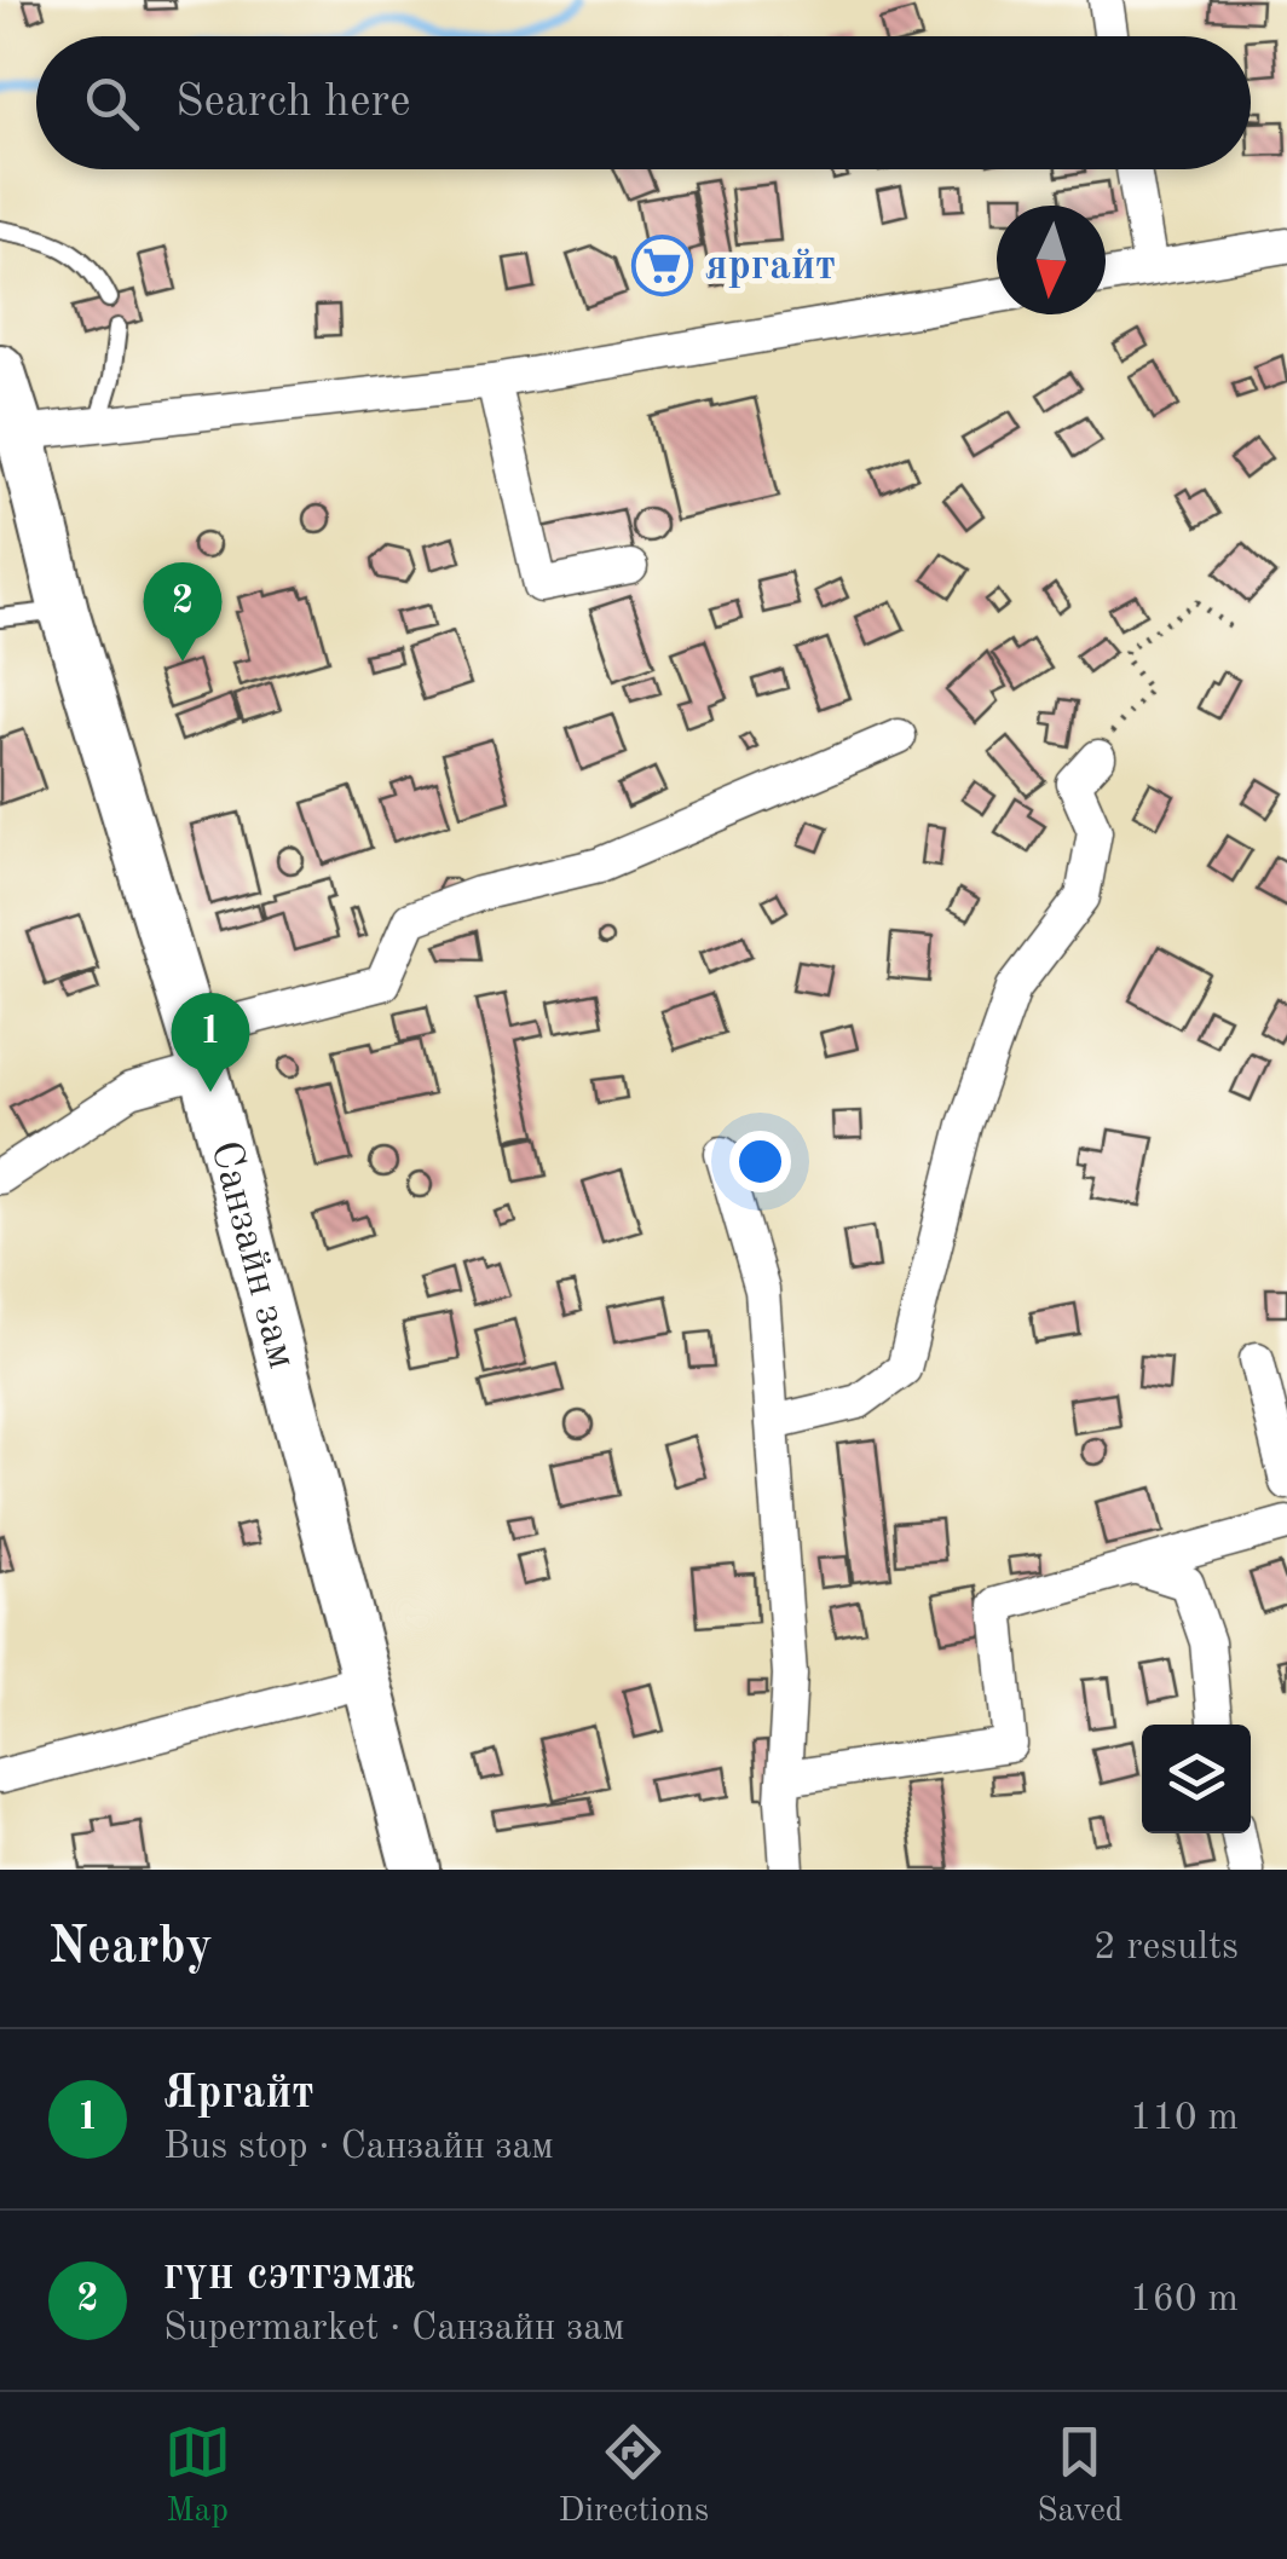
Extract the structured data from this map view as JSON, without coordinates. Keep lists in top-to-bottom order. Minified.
{"streets":{"main road":["Санзайн зам"]},"places":{"supermarket":["яргайт"]},"north":"bottom","page":{"search":"Search here","pins":["2","1"],"heading":["Nearby","2 results"],"list":[{"mark":"1","name":"Яргайт","note":"Bus stop · Санзайн зам","value":"110 m"},{"mark":"2","name":"гүн сэтгэмж","note":"Supermarket · Санзайн зам","value":"160 m"}],"nav":["Map","Directions","Saved"]}}
